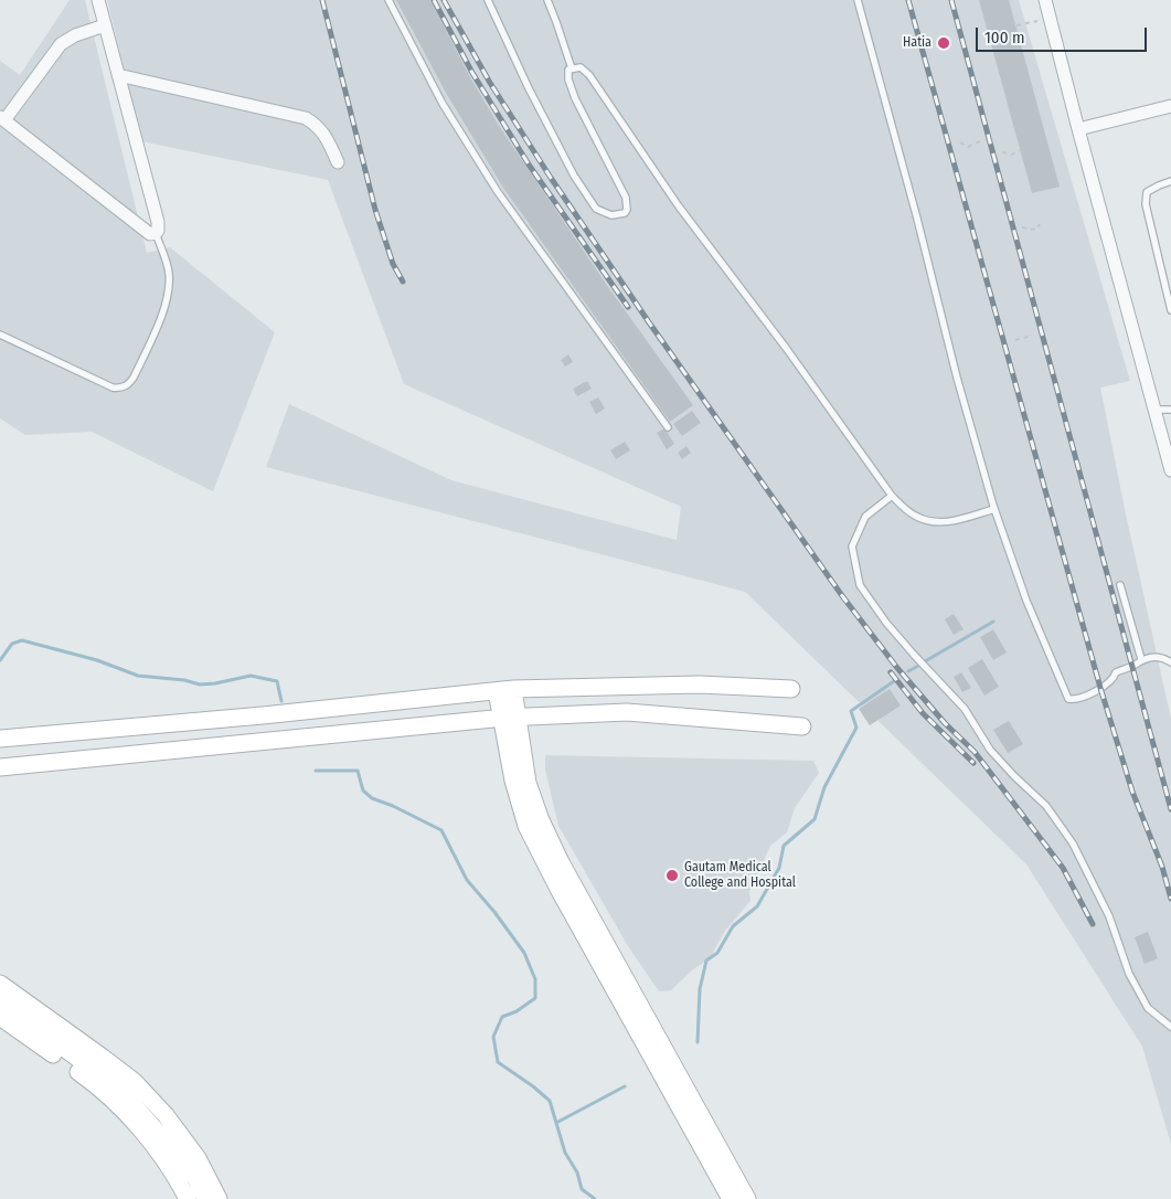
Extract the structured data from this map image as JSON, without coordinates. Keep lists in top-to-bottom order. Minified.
{"places":["Hatia","Gautam Medical College and Hospital"],"scale_bar":"100 m"}
